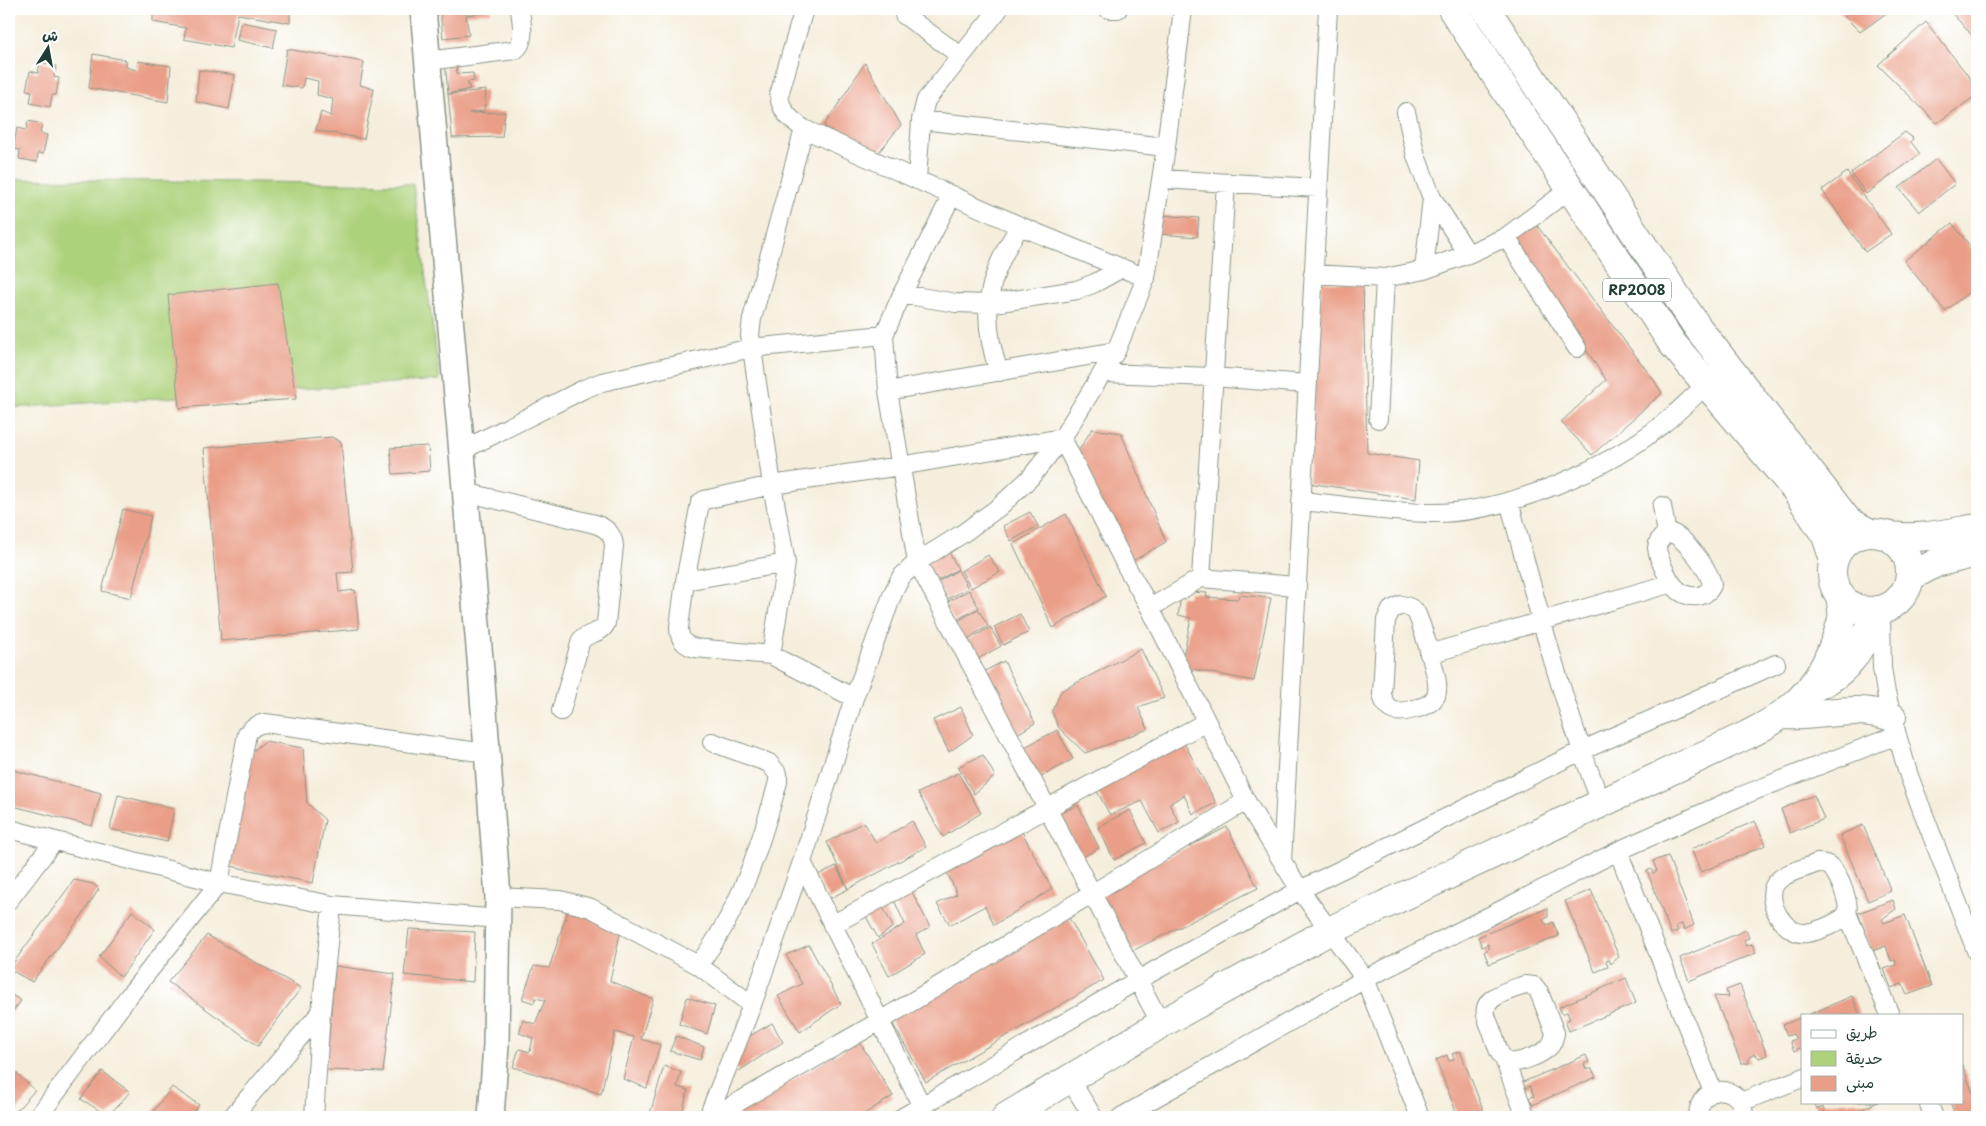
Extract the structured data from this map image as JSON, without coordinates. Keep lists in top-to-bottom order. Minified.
{"streets":{"main road":["RP2008"]},"legend":["طريق","حديقة","مبنى"],"north":"top"}
